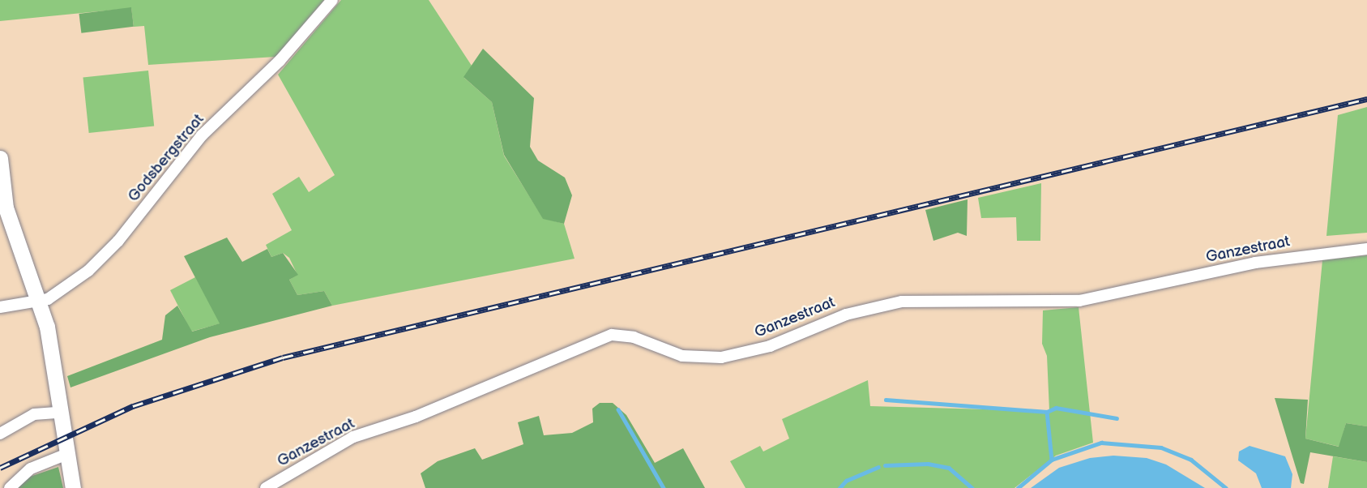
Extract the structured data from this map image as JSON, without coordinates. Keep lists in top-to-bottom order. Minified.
{"streets":{"street":["Godsbergstraat","Ganzestraat"]}}
